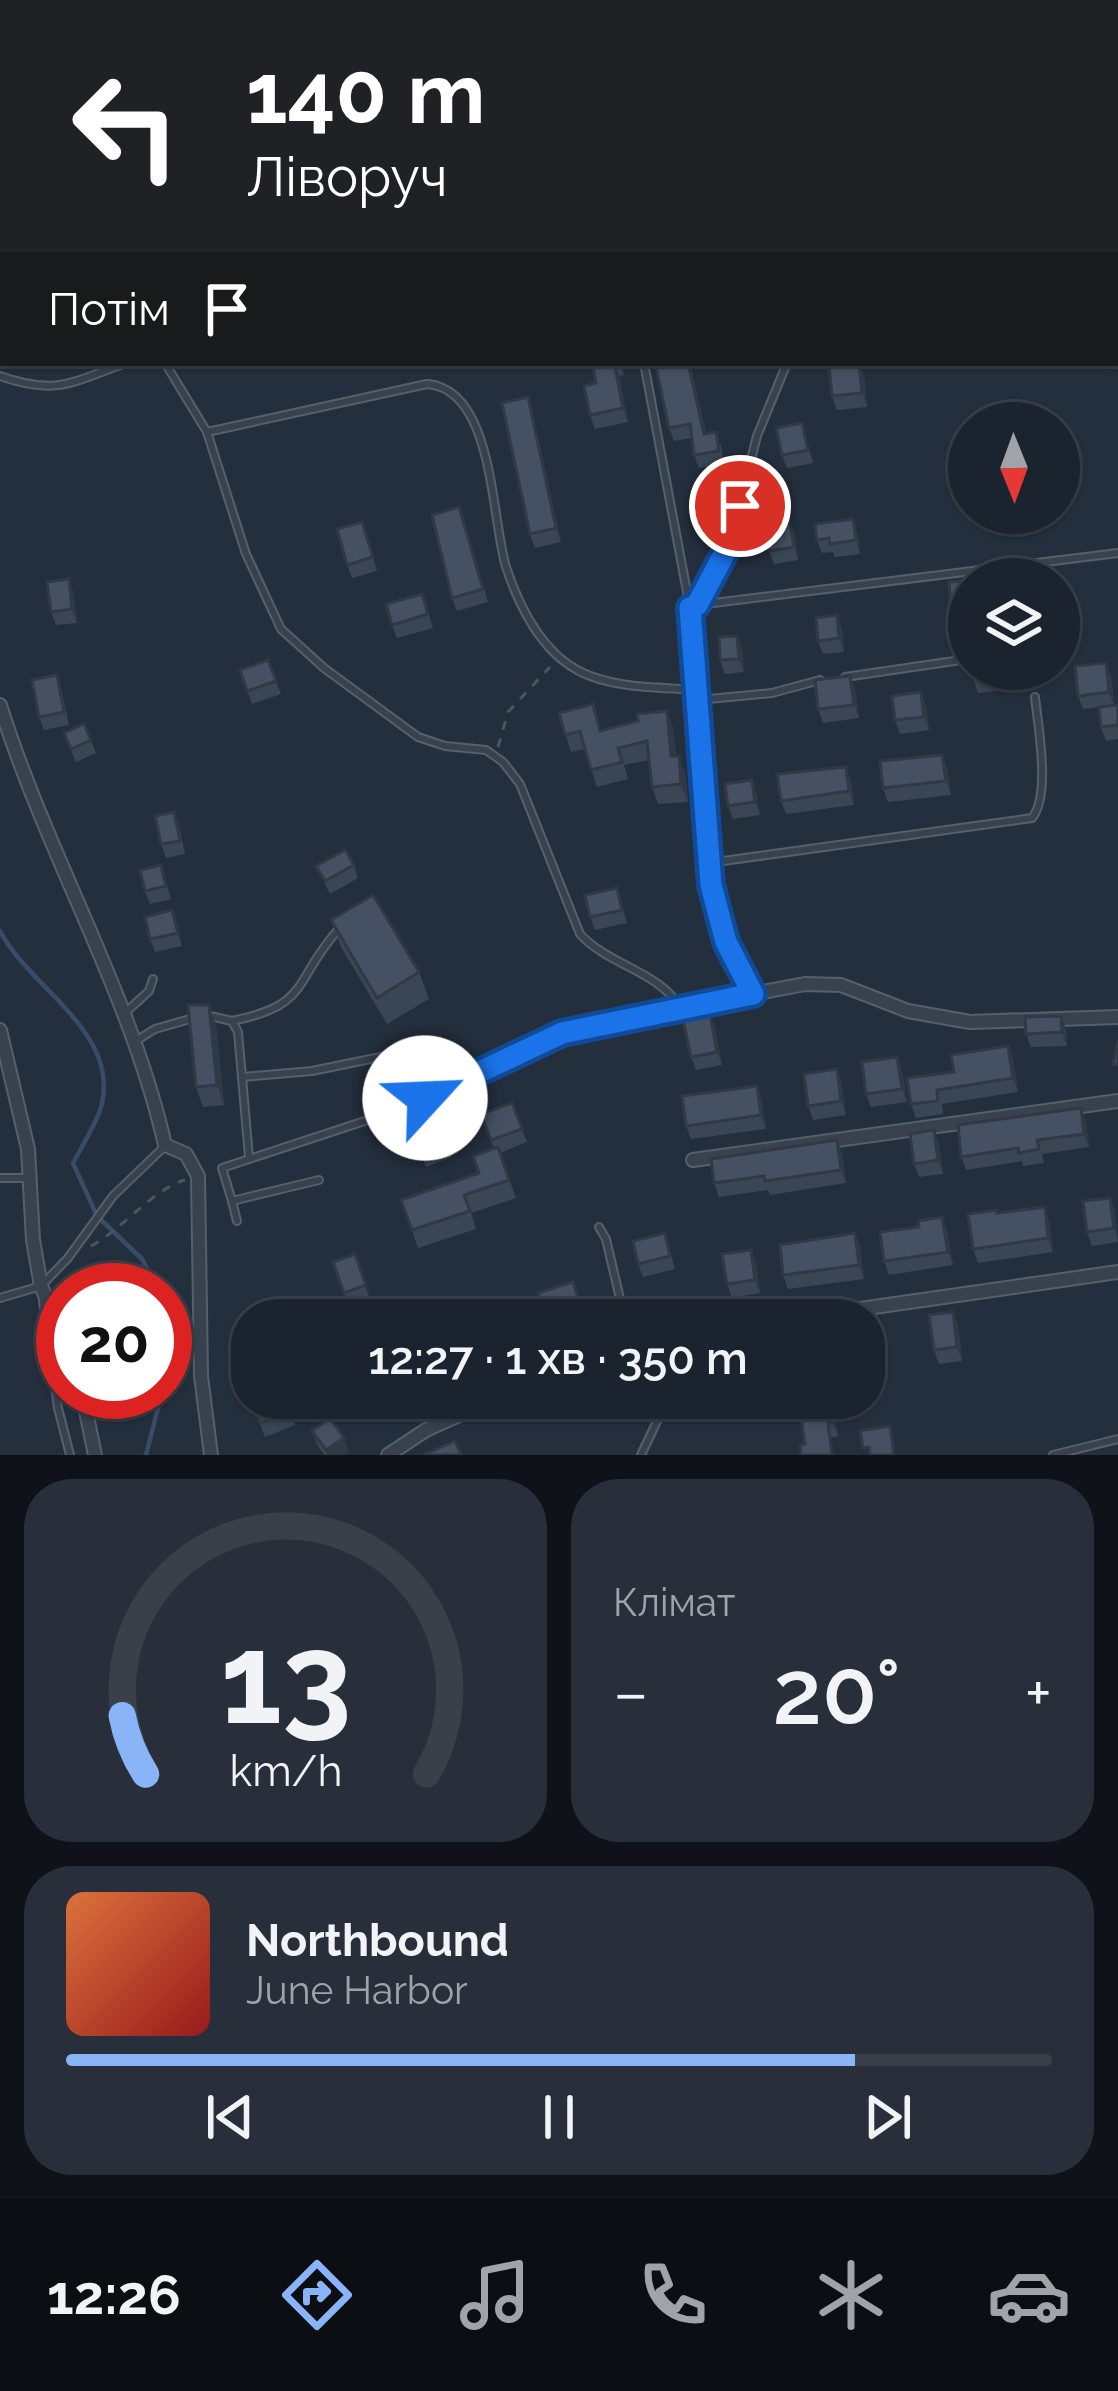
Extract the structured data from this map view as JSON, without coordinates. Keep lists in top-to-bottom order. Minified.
{"north":"bottom","page":{"turn":["140 m","Ліворуч"],"then":"Потім","limit":"20","trip":"12:27 · 1 хв · 350 m","tile":"Клімат","heat":["−","20°","+"],"song":["Northbound","June Harbor"],"tabs":"12:26","gauge":["13","km/h"]}}
